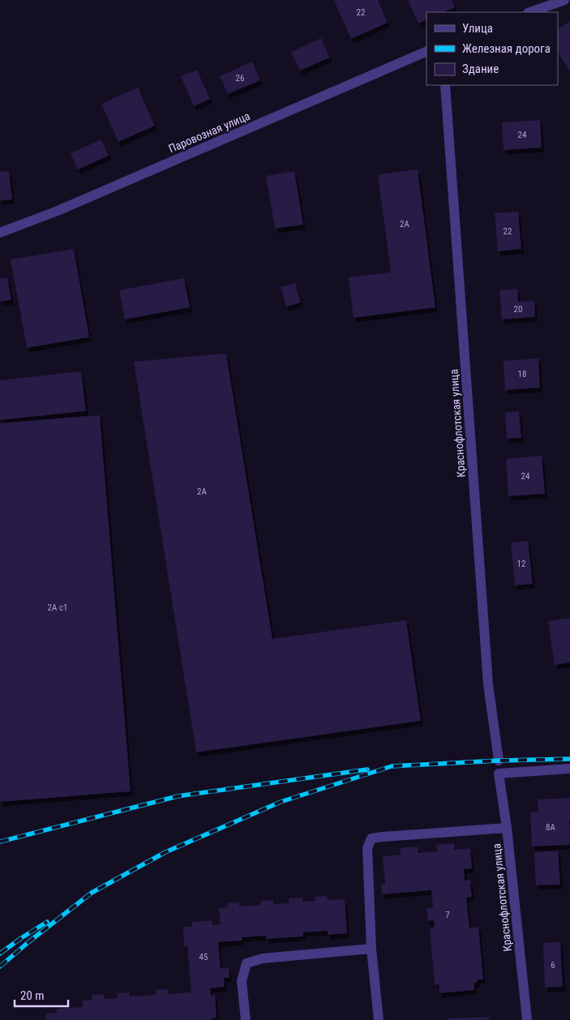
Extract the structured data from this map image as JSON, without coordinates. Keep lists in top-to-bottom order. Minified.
{"streets":{"street":["Паровозная улица","Краснофлотская улица"]},"house_numbers":["22","26","24","2А","22","20","18","24","2А","12","2А с1","8А","7","45","6"],"legend":["Улица","Железная дорога","Здание"],"scale_bar":"20 m"}
